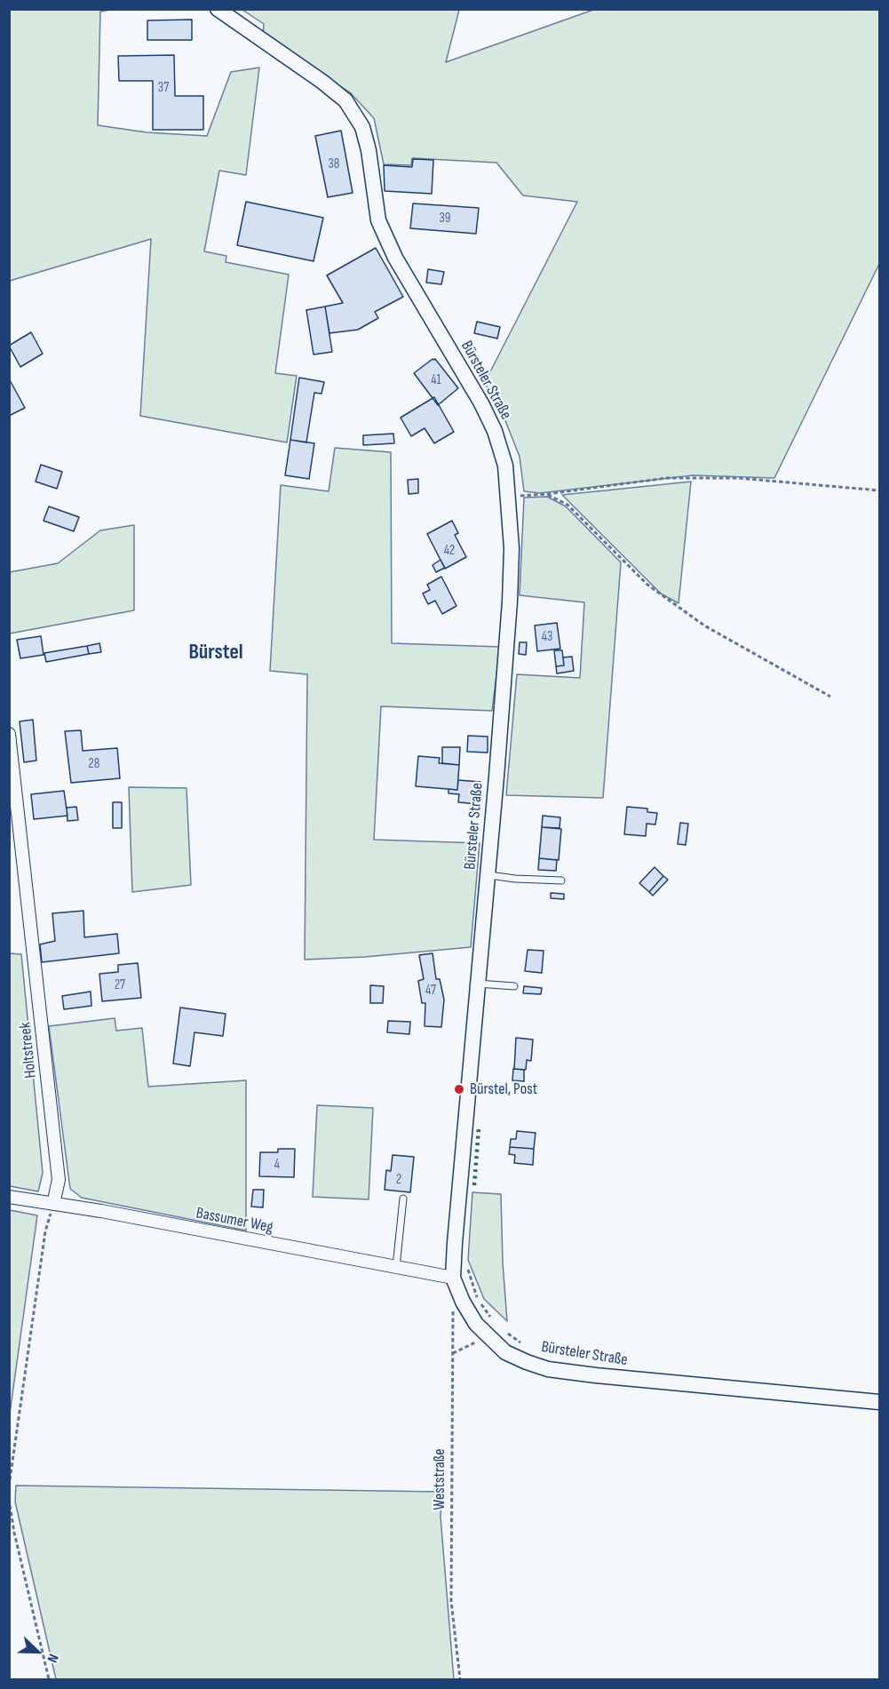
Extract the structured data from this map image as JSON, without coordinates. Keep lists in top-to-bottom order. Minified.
{"streets":{"street":["Bürsteler Straße","Holtstreek","Bassumer Weg"],"path":["Weststraße"]},"crossings":[["Bürsteler Straße","Bassumer Weg"],["Holtstreek","Bassumer Weg"]],"districts":["Bürstel"],"places":["Bürstel, Post"],"house_numbers":["37","38","39","41","42","43","28","27","47","4","2"],"north":"bottom right"}
